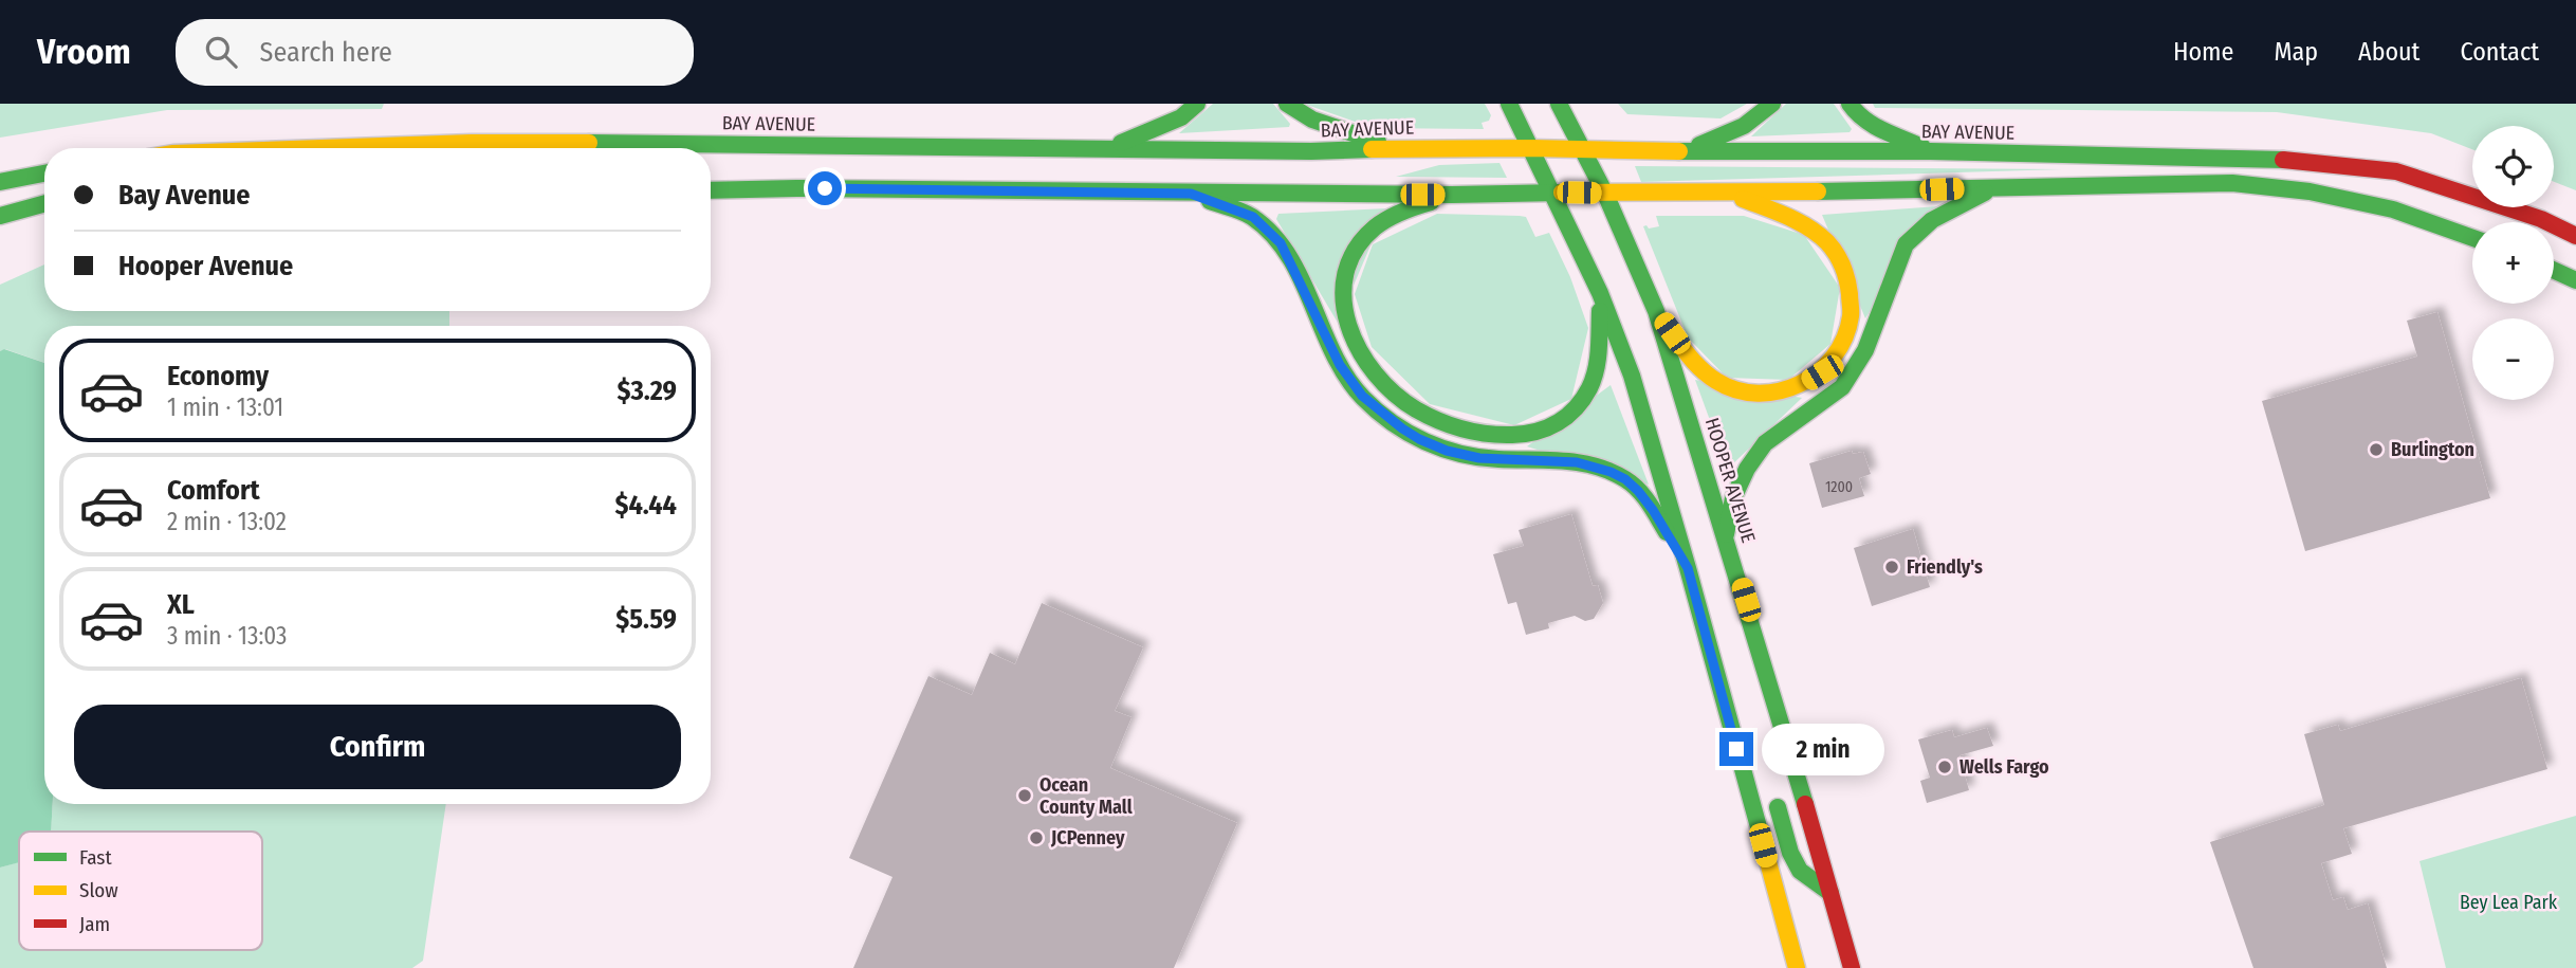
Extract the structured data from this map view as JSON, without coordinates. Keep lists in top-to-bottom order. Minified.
{"streets":{"main road":["BAY AVENUE","HOOPER AVENUE"]},"crossings":[["BAY AVENUE","HOOPER AVENUE"]],"parks":["Bey Lea Park"],"places":["Burlington","Friendly's","Wells Fargo","Ocean County Mall","JCPenney"],"house_numbers":["1200"],"legend":["Fast","Slow","Jam"],"page":{"header":"Vroom","search":"Search here","nav":["Home","Map","About","Contact"],"map_buttons":["+","−"],"banner":["Bay Avenue","Hooper Avenue"],"list":[{"name":"Economy","note":"1 min · 13:01","value":"$3.29"},{"name":"Comfort","note":"2 min · 13:02","value":"$4.44"},{"name":"XL","note":"3 min · 13:03","value":"$5.59"}],"buttons":"Confirm","bubble":"2 min"}}
